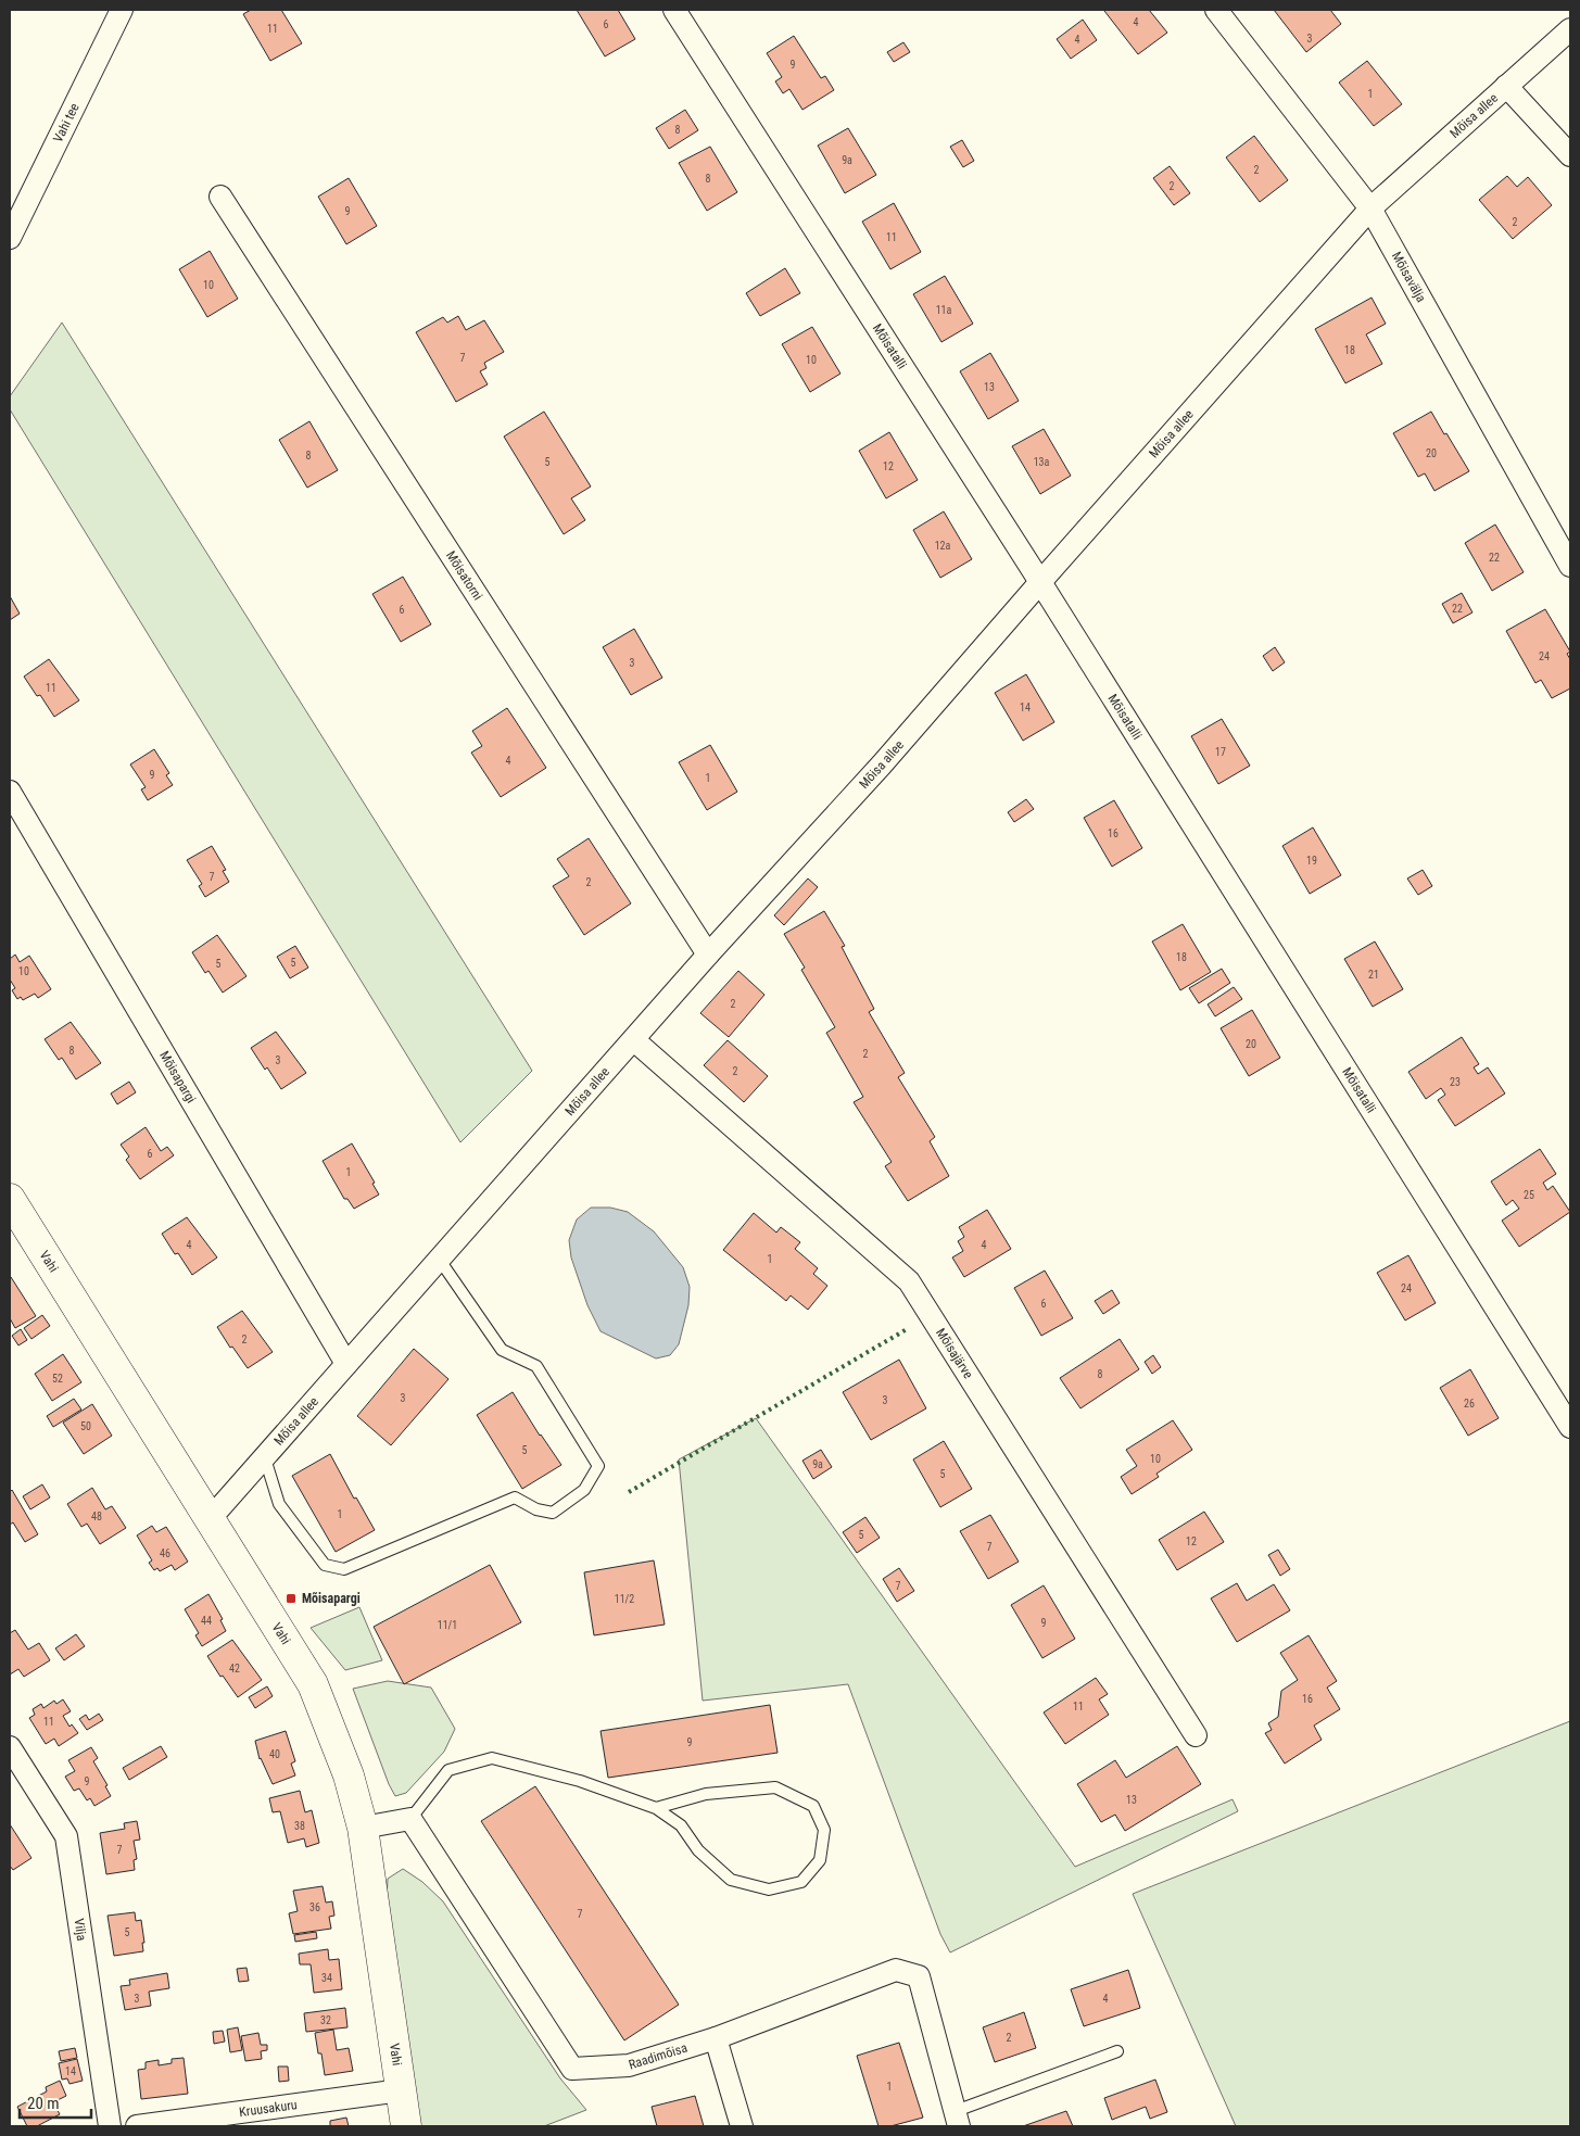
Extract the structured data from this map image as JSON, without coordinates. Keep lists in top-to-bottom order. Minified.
{"streets":{"street":["Mõisa allee","Vahi tee","Mõisavälja","Mõisatalli","Mõisatorni","Mõisapargi","Vahi","Mõisajärve","Vilja","Raadimõisa","Kruusakuru"]},"crossings":[["Mõisa allee","Mõisavälja"],["Mõisa allee","Mõisatalli"],["Mõisa allee","Mõisatorni"],["Mõisa allee","Mõisapargi"],["Mõisa allee","Vahi"],["Mõisa allee","Mõisajärve"],["Vahi","Kruusakuru"]],"places":{"transit":["Mõisapargi"]},"house_numbers":["4","6","11","3","4","9","1","8","9a","2","8","2","9","2","11","10","11a","18","7","10","13","20","8","5","13a","12","12a","22","22","6","24","3","11","14","17","4","9","1","16","19","7","2","18","5","5","10","21","2","20","8","2","3","2","23","6","1","25","4","4","1","24","6","2","8","52","3","3","26","50","5","10","9a","5","1","48","5","12","7","46","7","11/2","44","9","11/1","42","16","11","11","9","40","9","13","38","7","36","7","5","34","3","4","32","2","14","1"],"scale_bar":"20 m"}
